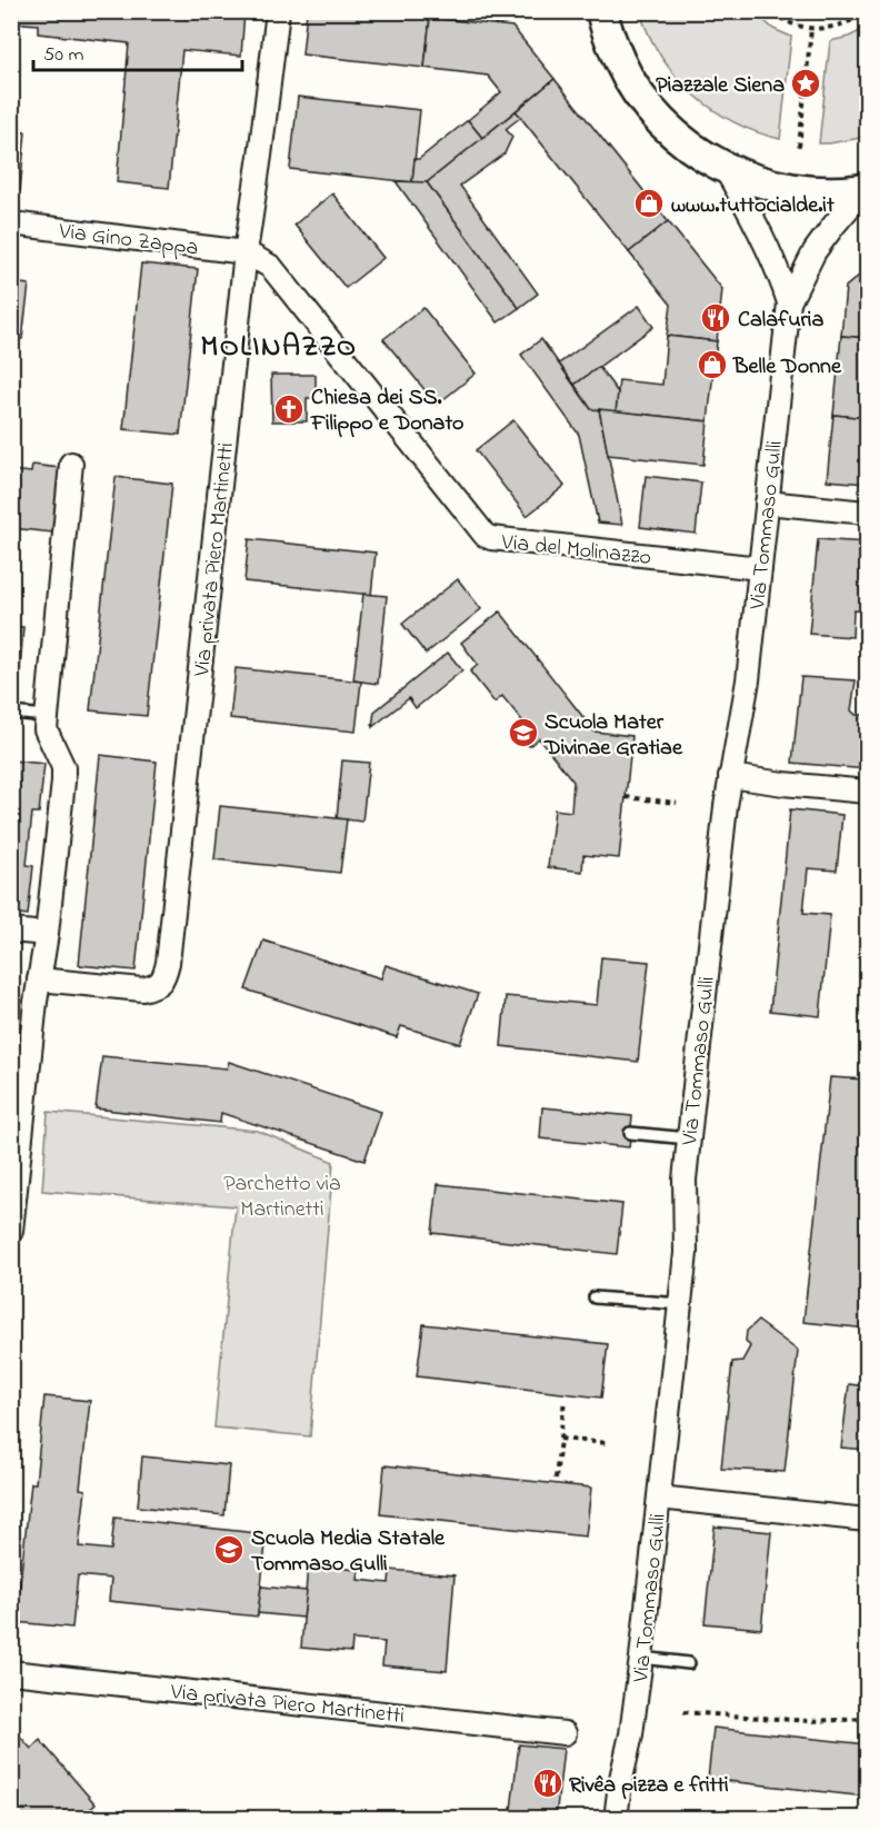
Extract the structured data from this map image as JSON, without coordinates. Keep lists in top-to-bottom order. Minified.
{"streets":{"street":["Via Gino Zappa","Via Tommaso Gulli","Via del Molinazzo","Via privata Piero Martinetti"]},"crossings":[["Via Gino Zappa","Via del Molinazzo"],["Via Gino Zappa","Via privata Piero Martinetti"],["Via Tommaso Gulli","Via del Molinazzo"],["Via del Molinazzo","Via privata Piero Martinetti"]],"districts":["MOLINAZZO"],"parks":["Parchetto via Martinetti"],"places":{"place":["Piazzale Siena"],"shop":["www.tuttocialde.it","Belle Donne"],"restaurant":["Calafuria","Rivêa pizza e fritti"],"church":["Chiesa dei SS. Filippo e Donato"],"school or university":["Scuola Mater Divinae Gratiae","Scuola Media Statale Tommaso Gulli"]},"scale_bar":"50 m"}
